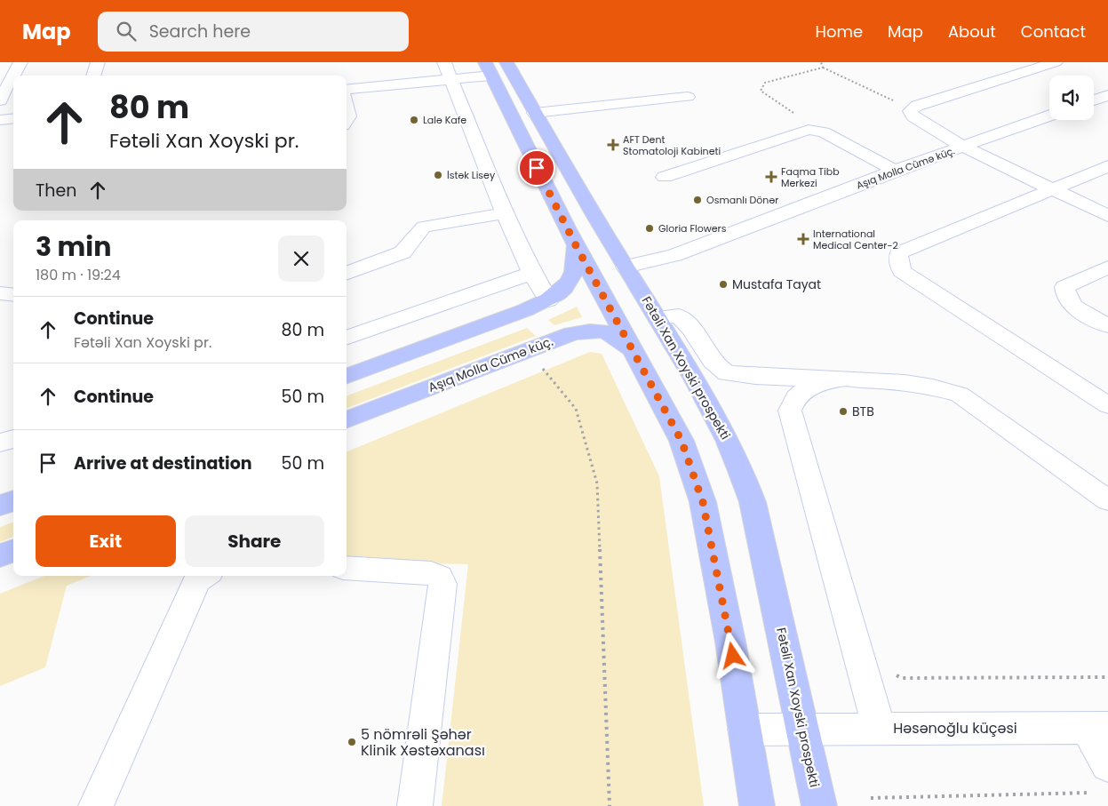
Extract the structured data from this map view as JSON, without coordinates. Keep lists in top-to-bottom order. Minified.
{"streets":{"main road":["Aşıq Molla Cümə küç.","Fətəli Xan Xoyski prospekti"],"street":["Həsənoğlu küçəsi"]},"crossings":[["Aşıq Molla Cümə küç.","Fətəli Xan Xoyski prospekti"],["Fətəli Xan Xoyski prospekti","Həsənoğlu küçəsi"]],"places":{"other":["Lalə Kafe","İstək Lisey","Osmanlı Dönər","Gloria Flowers","Mustafa Tayat","BTB","5 nömrəli Şəhər Klinik Xəstəxanası"],"health":["AFT Dent Stomatoloji Kabineti","Faqma Tibb Merkezi","International Medical Center-2"]},"page":{"header":"Map","search":"Search here","nav":["Home","Map","About","Contact"],"turn":["80 m","Fətəli Xan Xoyski pr."],"then":"Then","heading":["3 min","180 m · 19:24"],"list":[{"name":"Continue","note":"Fətəli Xan Xoyski pr.","value":"80 m"},{"name":"Continue","value":"50 m"},{"name":"Arrive at destination","value":"50 m"}],"buttons":["Exit","Share"]}}
